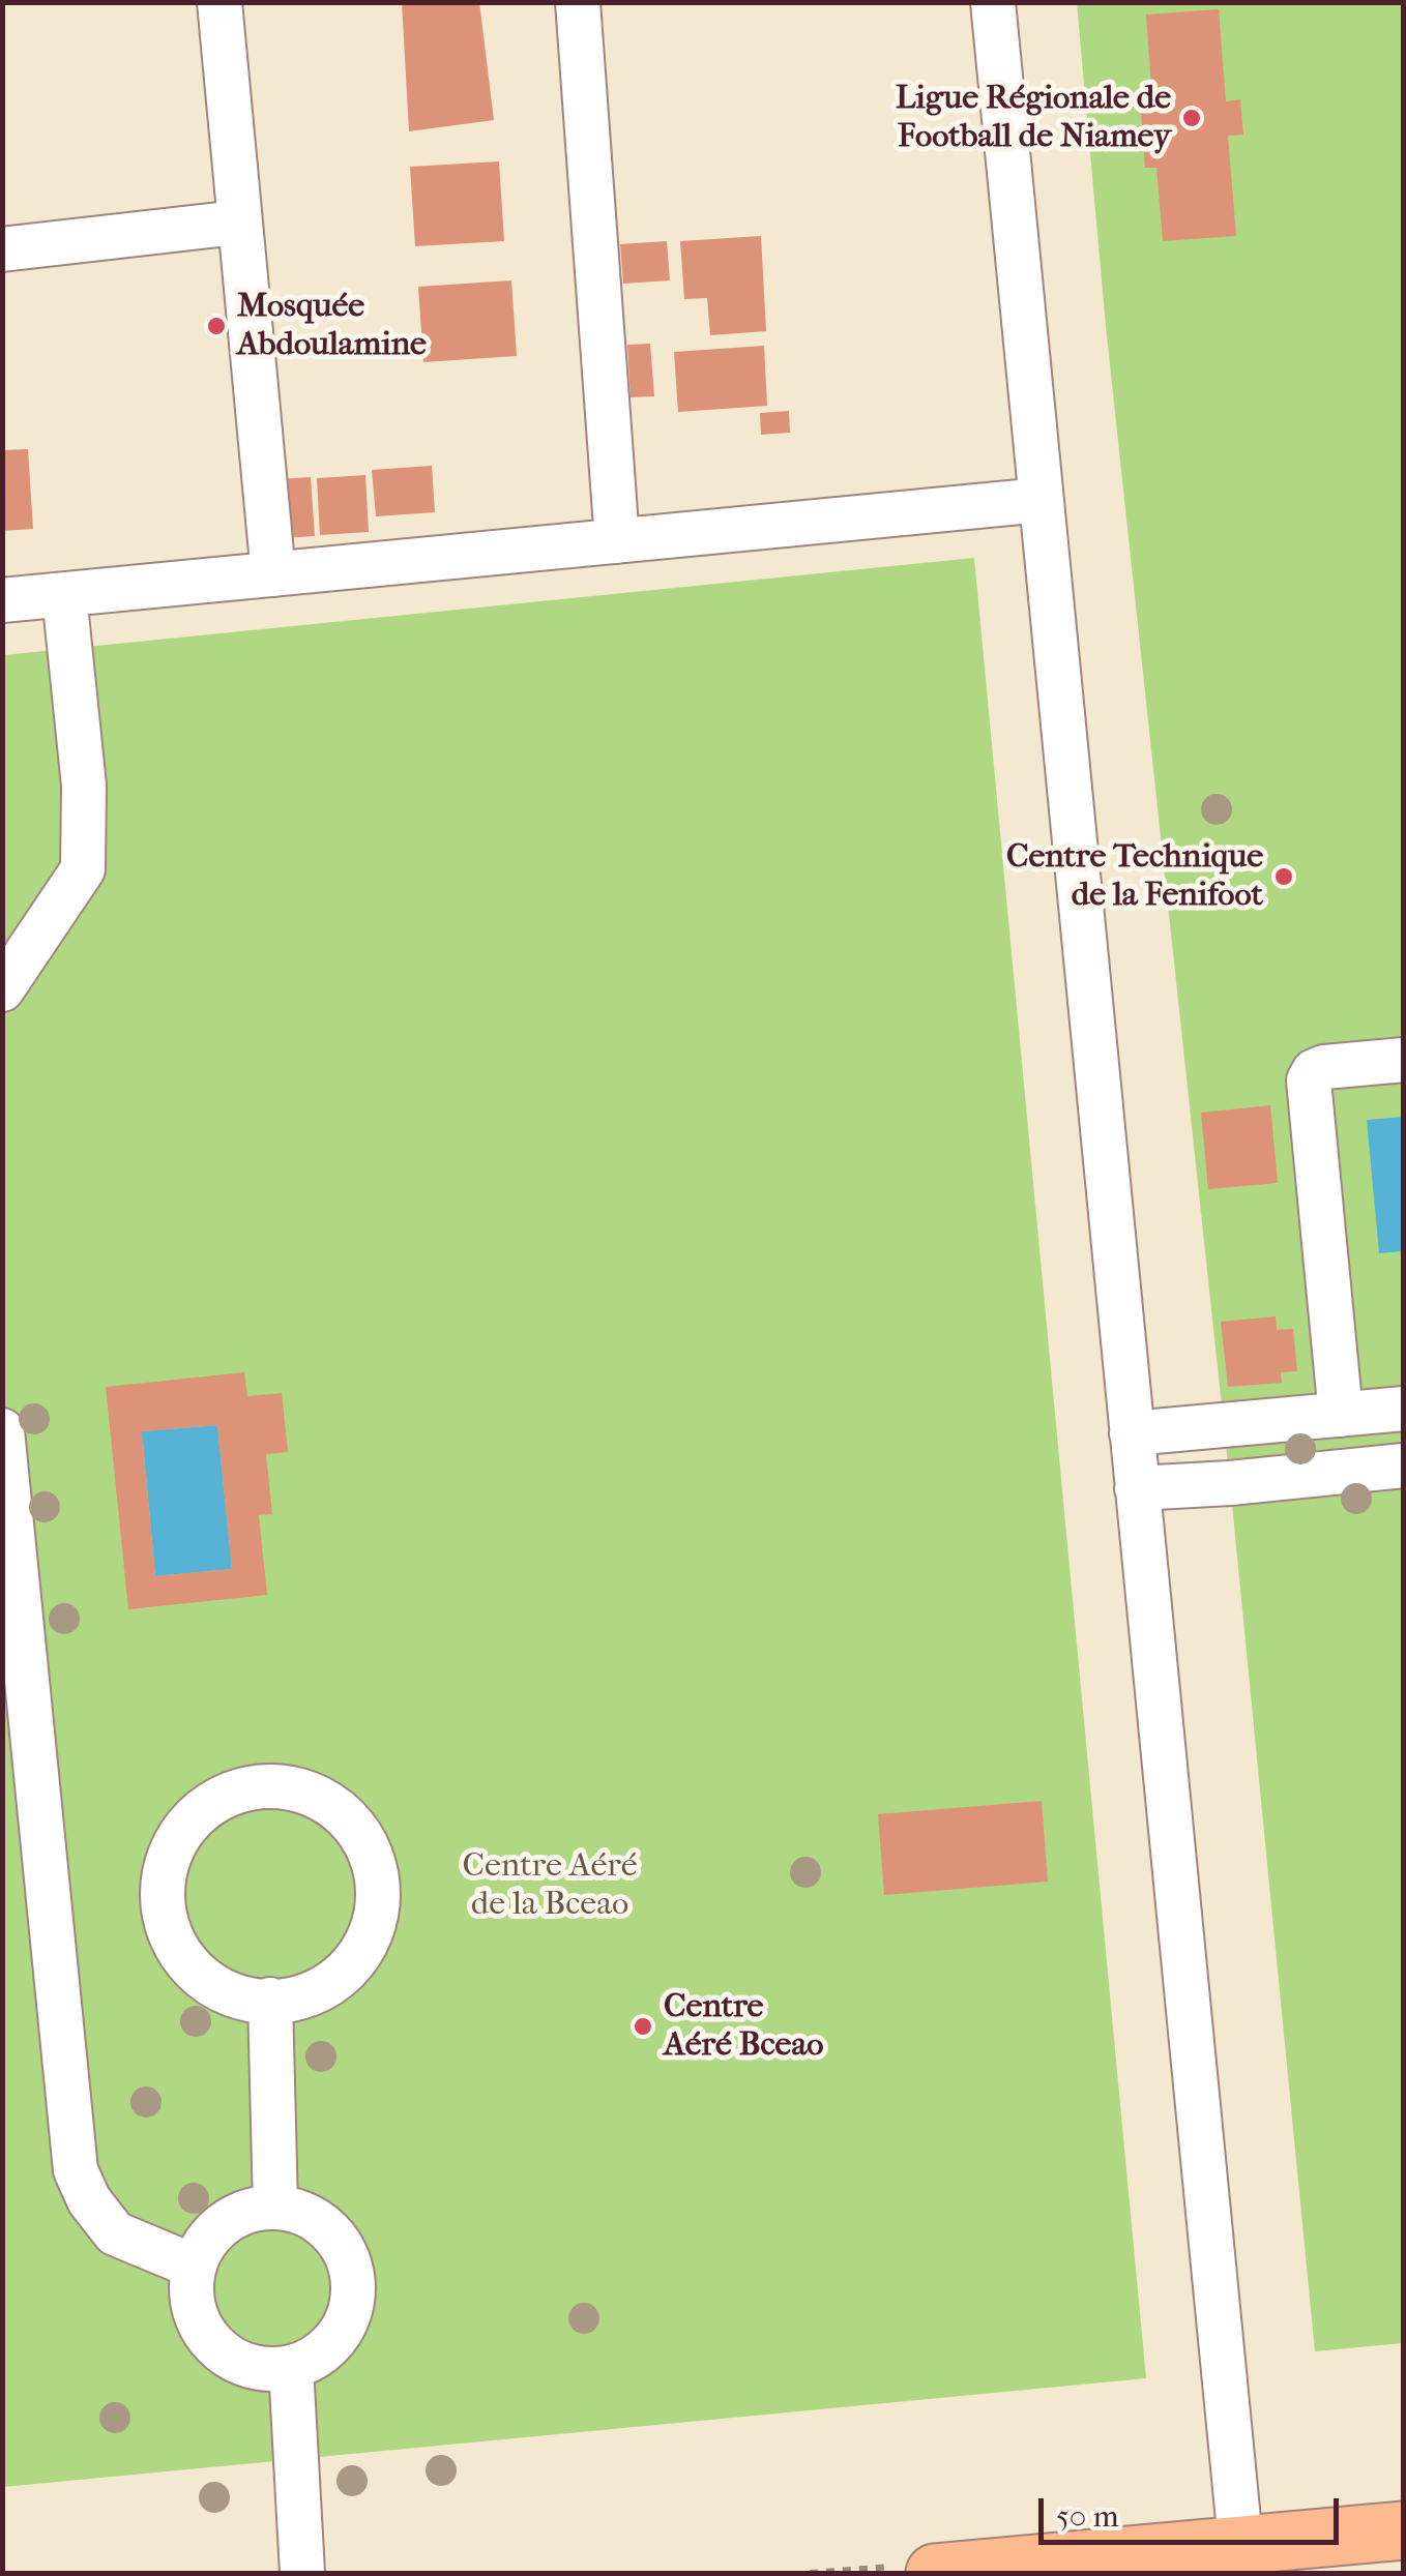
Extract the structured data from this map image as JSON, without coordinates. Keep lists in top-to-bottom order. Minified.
{"parks":["Centre Aéré de la Bceao"],"places":["Ligue Régionale de Football de Niamey","Mosquée Abdoulamine","Centre Technique de la Fenifoot","Centre Aéré Bceao"],"scale_bar":"50 m"}
